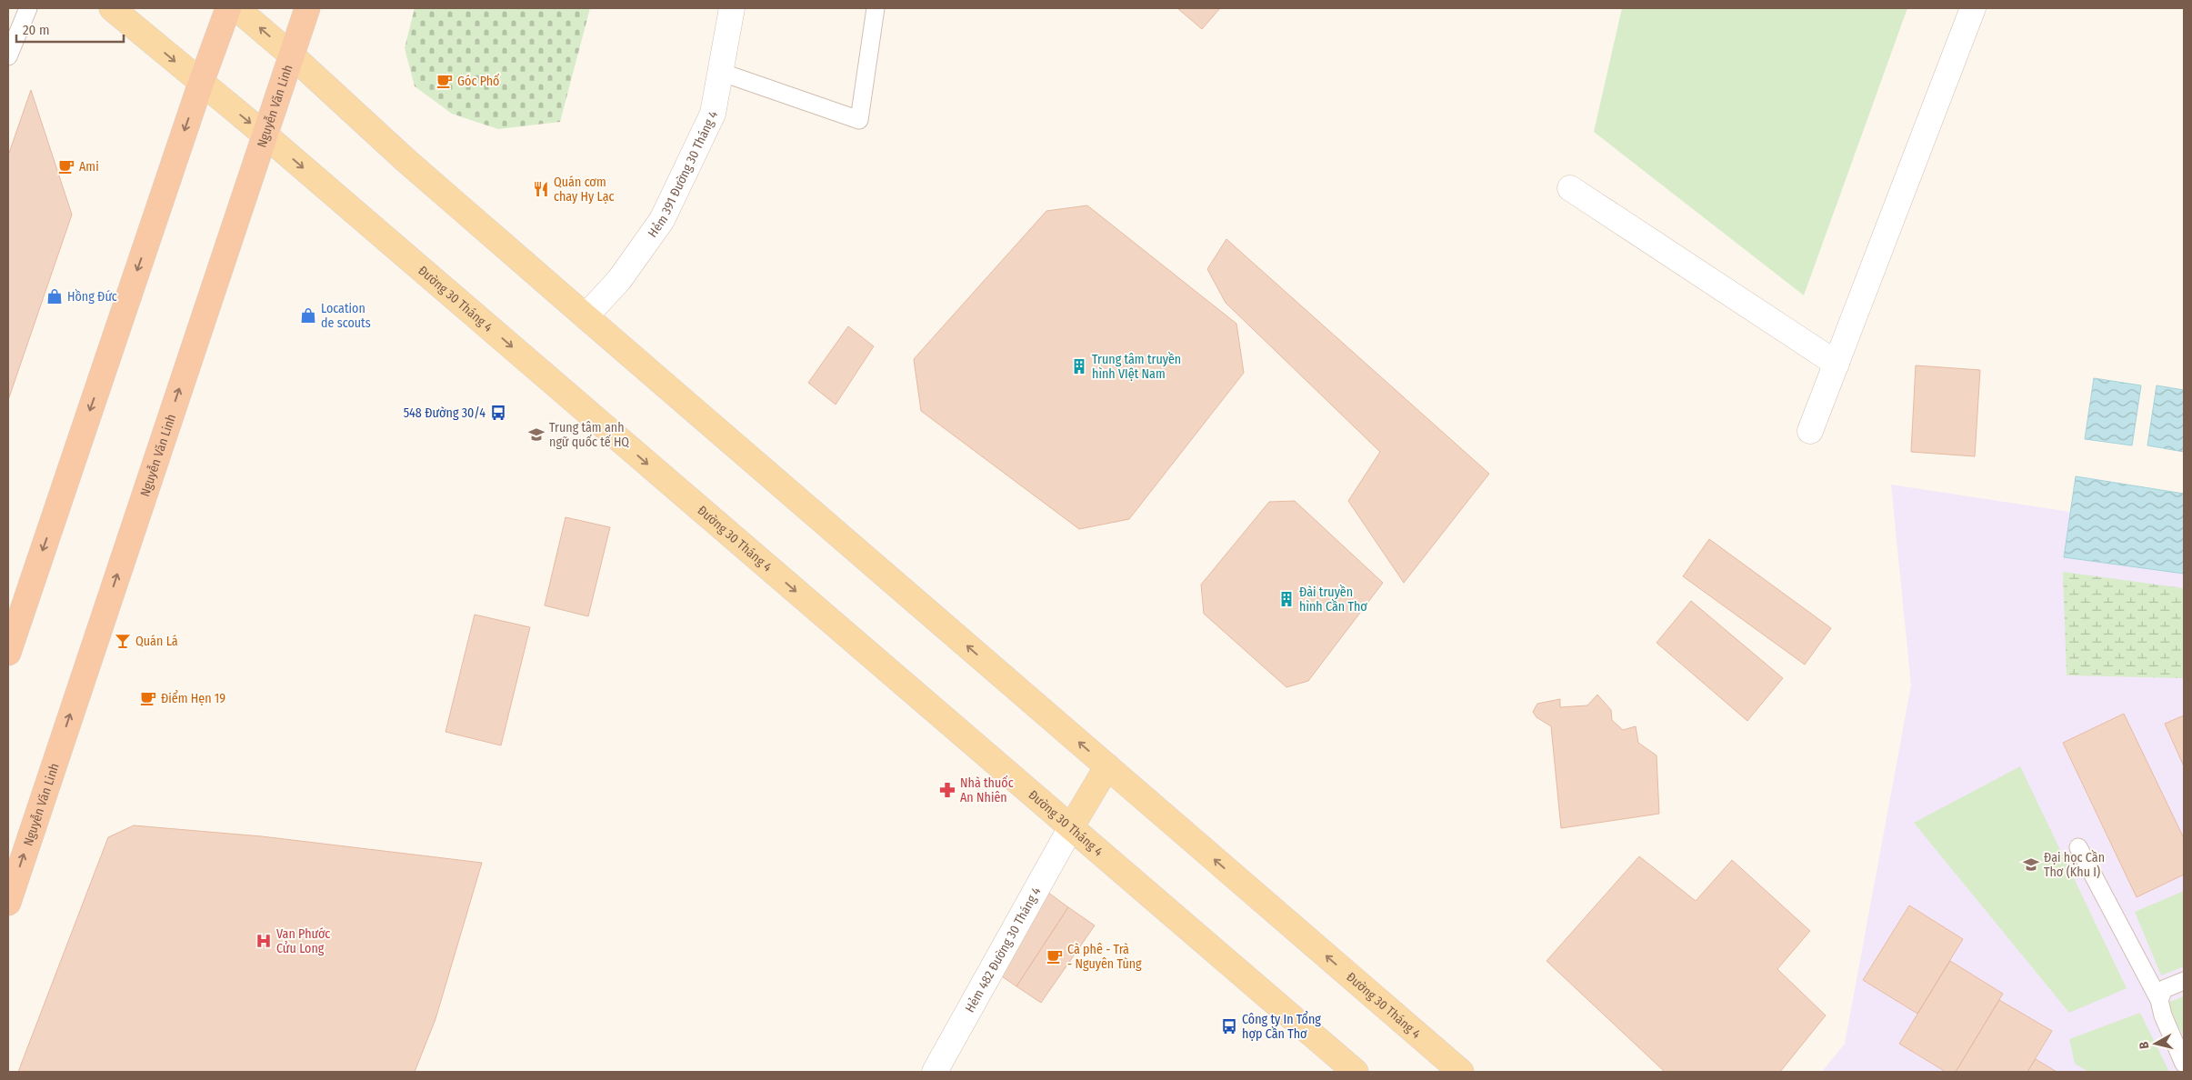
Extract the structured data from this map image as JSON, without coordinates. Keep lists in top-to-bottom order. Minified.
{"streets":{"highway":["Nguyễn Văn Linh"],"main road":["Đường 30 Tháng 4"],"street":["Hẻm 391 Đường 30 Tháng 4","Hẻm 482 Đường 30 Tháng 4"]},"crossings":[["Nguyễn Văn Linh","Đường 30 Tháng 4"],["Hẻm 391 Đường 30 Tháng 4","Đường 30 Tháng 4"],["Đường 30 Tháng 4","Hẻm 482 Đường 30 Tháng 4"]],"places":{"cafe":["Góc Phố","Ami","Điểm Hẹn 19","Cà phê - Trà - Nguyên Tùng"],"restaurant":["Quán cơm chay Hy Lạc"],"shop":["Hồng Đức","Location de scouts"],"building":["Trung tâm truyền hình VIệt Nam","Đài truyền hình Cần Thơ"],"bus stop":["548 Đường 30/4","Công ty In Tổng hợp Cần Thơ"],"school or university":["Trung tâm anh ngữ quốc tế HQ","Đại học Cần Thơ (Khu I)"],"bar":["Quán Lá"],"pharmacy":["Nhà thuốc An Nhiên"],"hospital":["Vạn Phước Cửu Long"]},"scale_bar":"20 m","north":"left"}
